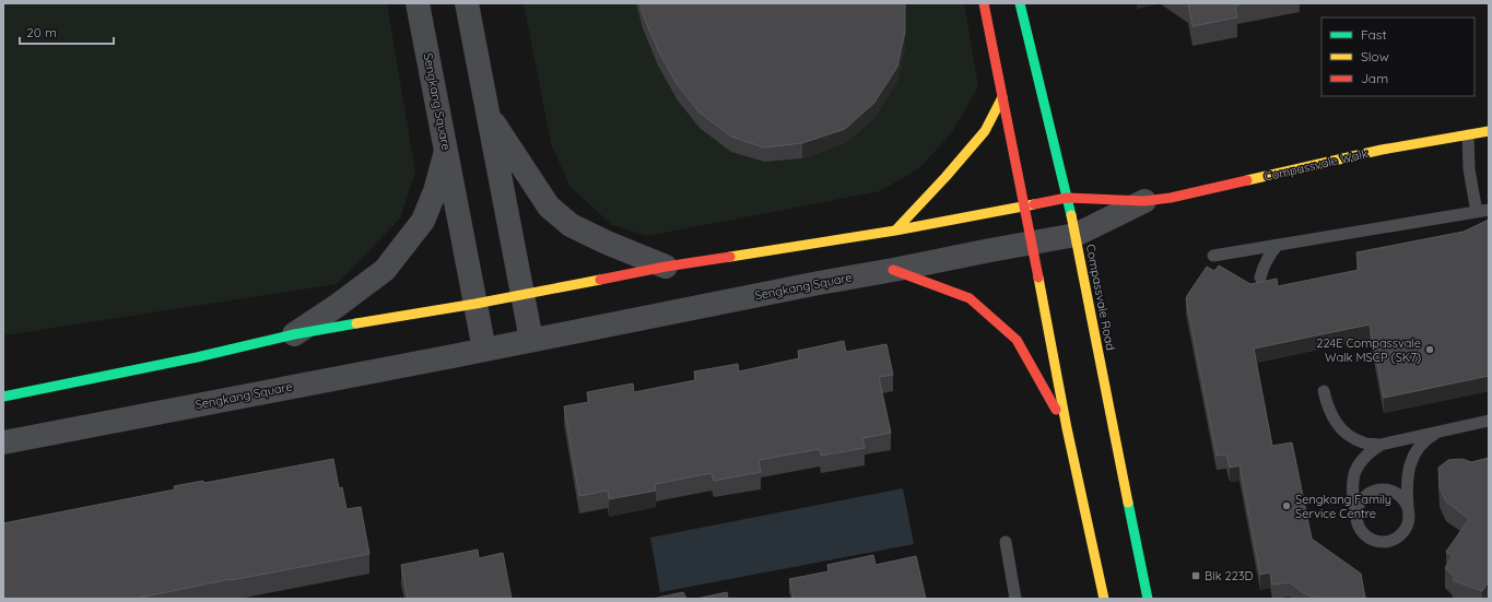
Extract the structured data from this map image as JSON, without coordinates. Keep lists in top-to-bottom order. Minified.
{"streets":{"street":["Sengkang Square","Compassvale Walk","Compassvale Road"]},"crossings":[["Sengkang Square","Compassvale Walk"],["Sengkang Square","Compassvale Road"],["Compassvale Walk","Compassvale Road"]],"places":{"other":["224E Compassvale Walk MSCP (SK7)","Sengkang Family Service Centre"],"transit":["Blk 223D"]},"legend":["Fast","Slow","Jam"],"scale_bar":"20 m"}
